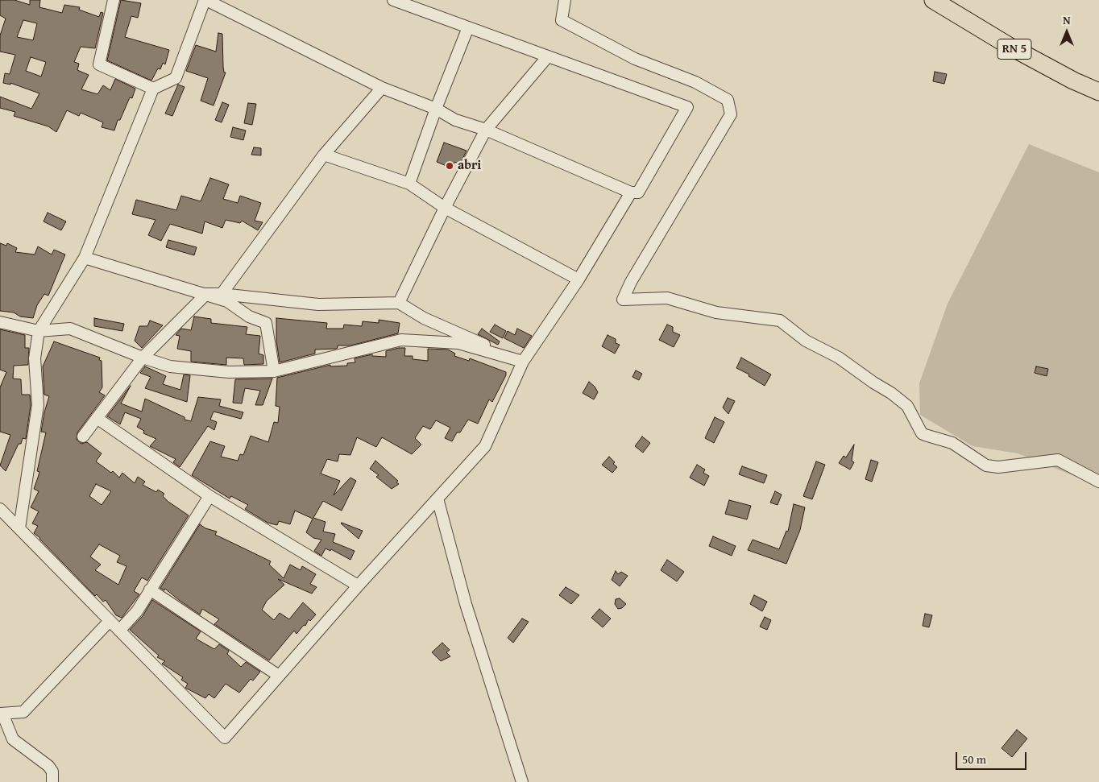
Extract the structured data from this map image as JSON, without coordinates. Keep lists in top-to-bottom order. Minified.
{"streets":{"main road":["RN 5"]},"places":["abri"],"scale_bar":"50 m","north":"top"}
